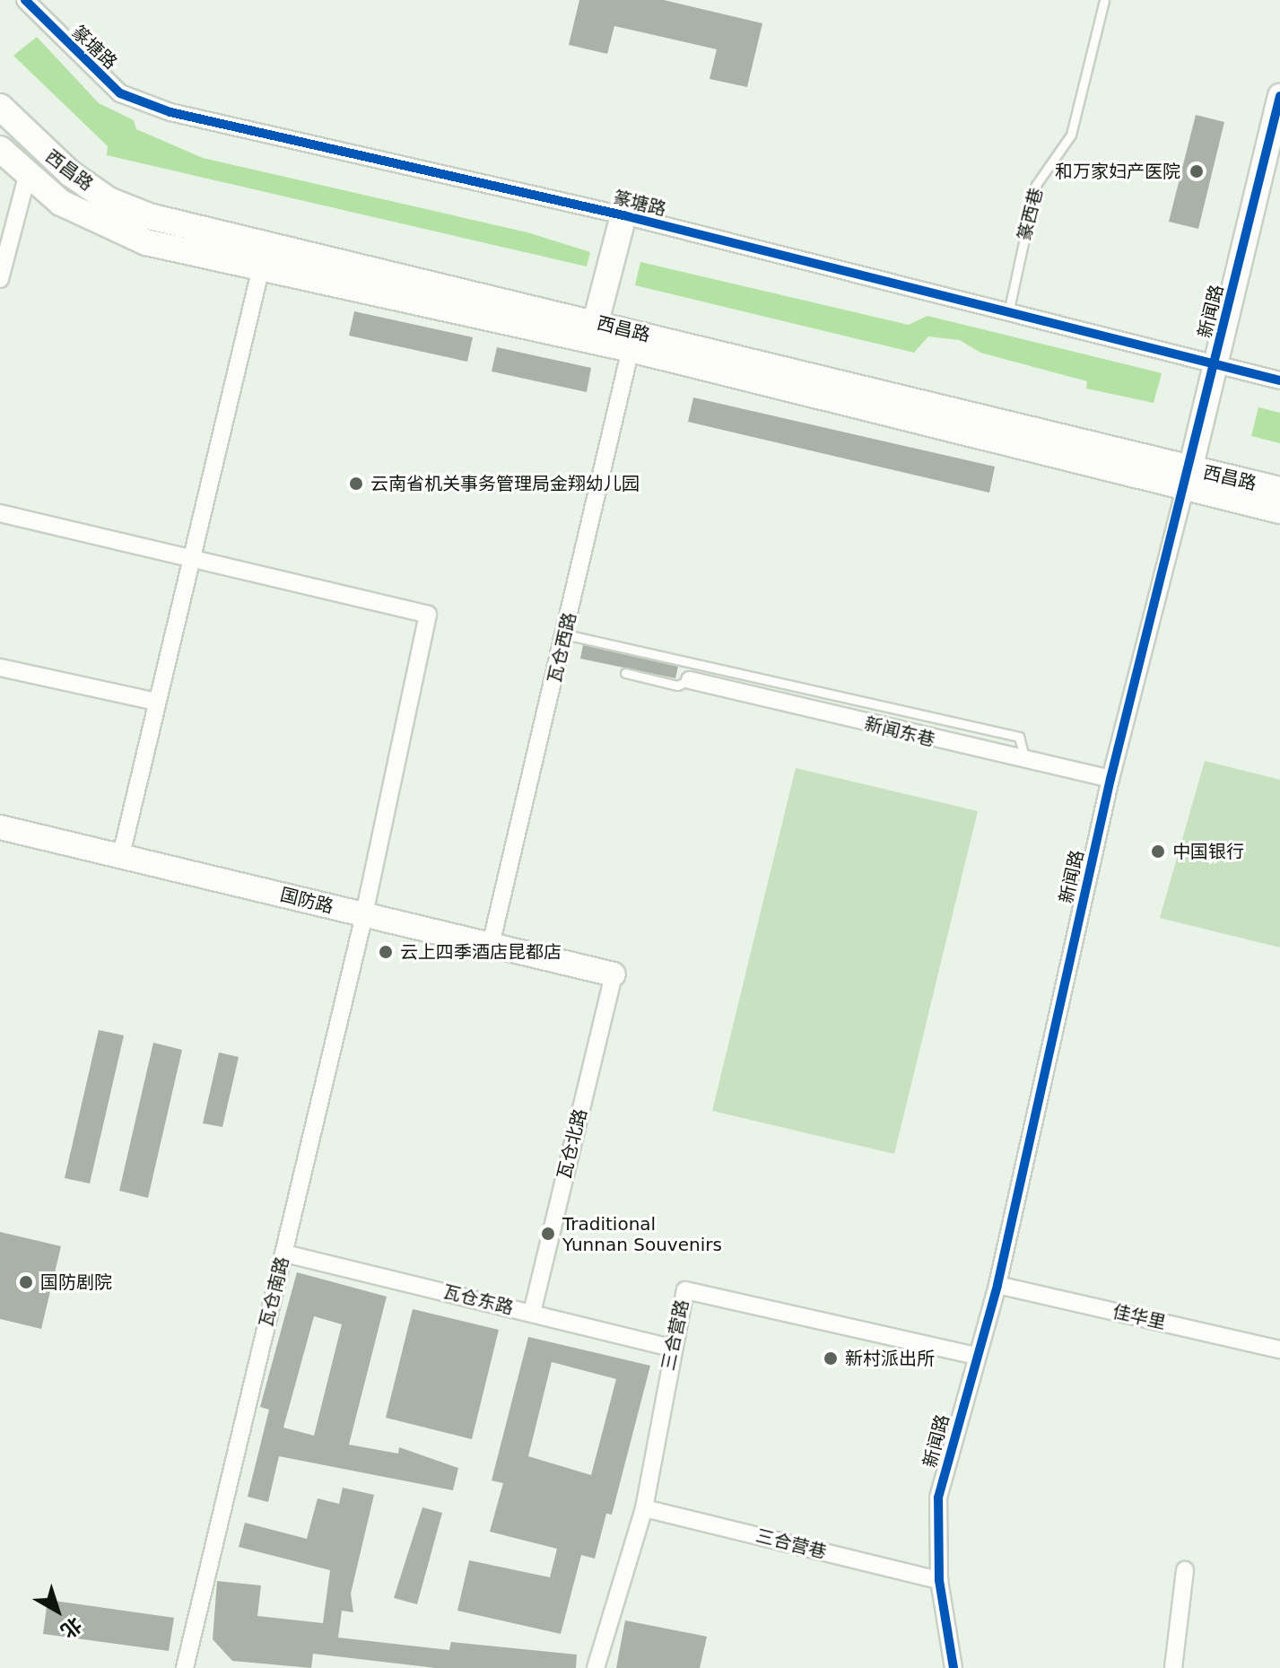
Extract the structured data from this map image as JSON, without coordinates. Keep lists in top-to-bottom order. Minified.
{"streets":{"main road":["西昌路"],"street":["篆塘路","新闻路","瓦仓西路","新闻东巷","国防路","瓦仓北路","瓦仓南路","瓦仓东路","佳华里","三合营路","三合营巷"],"lane":["篆西巷"]},"crossings":[["篆塘路","篆西巷"],["篆塘路","新闻路"],["西昌路","新闻路"],["西昌路","瓦仓西路"],["新闻路","新闻东巷"],["新闻路","佳华里"],["新闻路","三合营路"],["新闻路","三合营巷"],["瓦仓西路","国防路"],["国防路","瓦仓北路"],["国防路","瓦仓南路"],["瓦仓北路","瓦仓东路"],["瓦仓南路","瓦仓东路"],["瓦仓东路","三合营路"],["三合营路","三合营巷"]],"places":["和万家妇产医院","云南省机关事务管理局金翔幼儿园","中国银行","云上四季酒店昆都店","Traditional Yunnan Souvenirs","国防剧院","新村派出所"],"north":"bottom right"}
